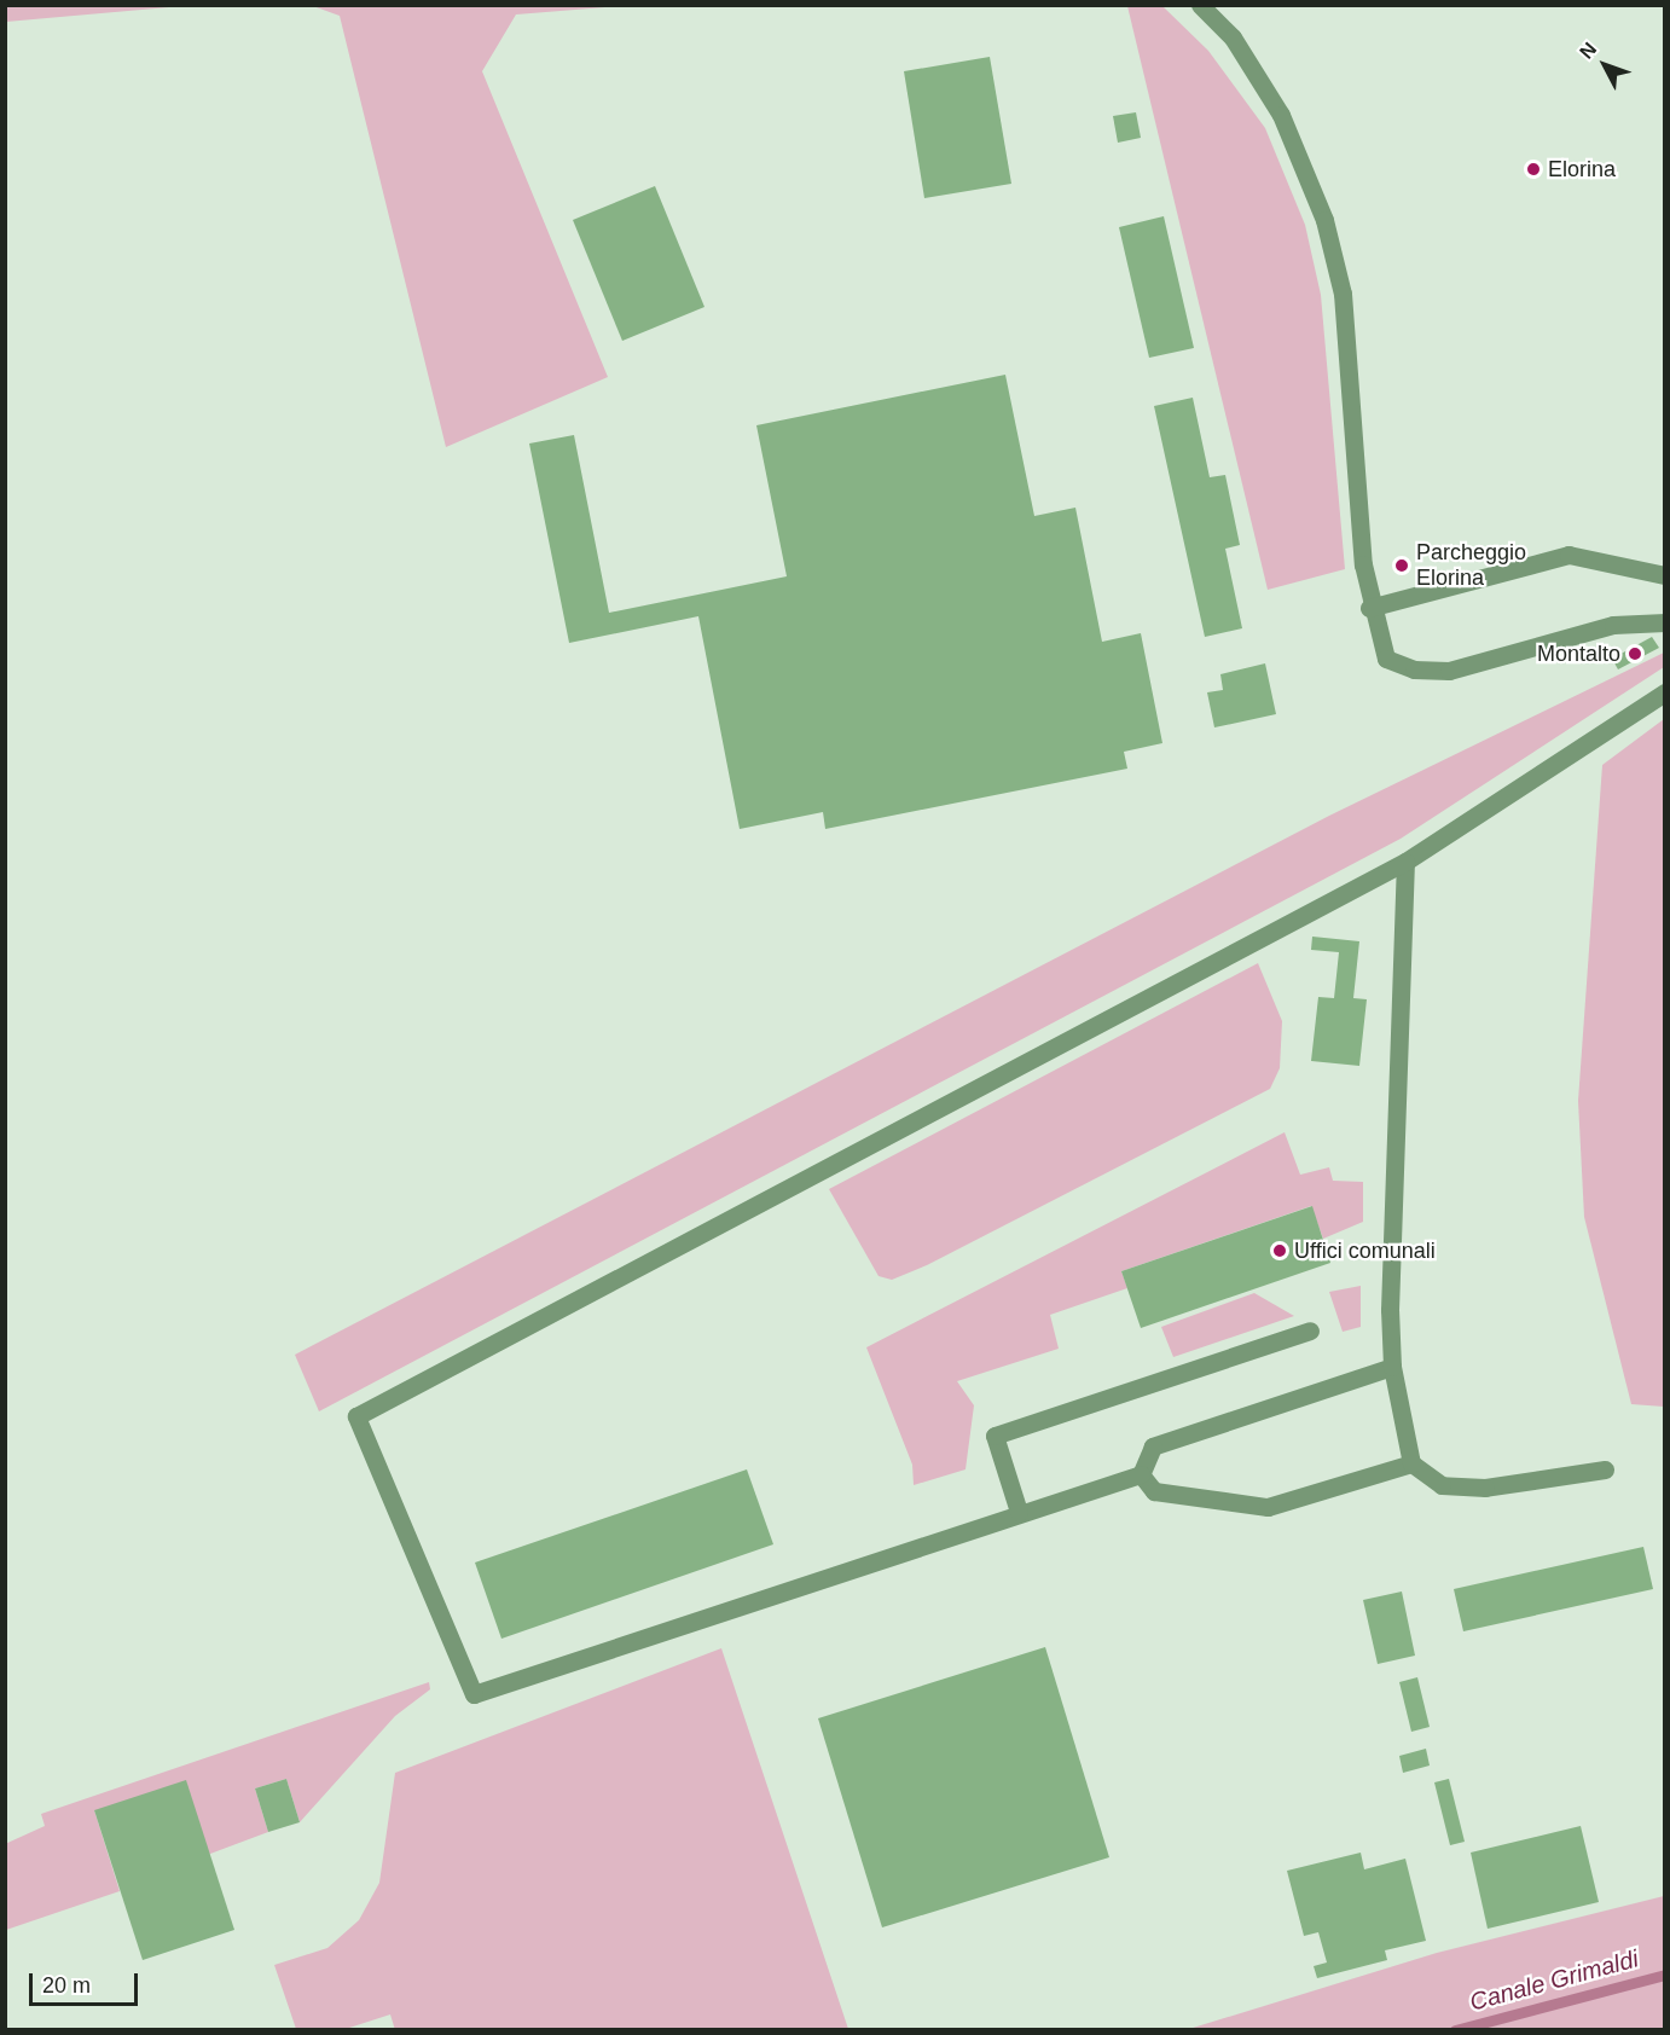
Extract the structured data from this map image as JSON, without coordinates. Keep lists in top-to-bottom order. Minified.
{"water":["Canale Grimaldi"],"places":["Elorina","Parcheggio Elorina","Montalto","Uffici comunali"],"scale_bar":"20 m","north":"top left"}
